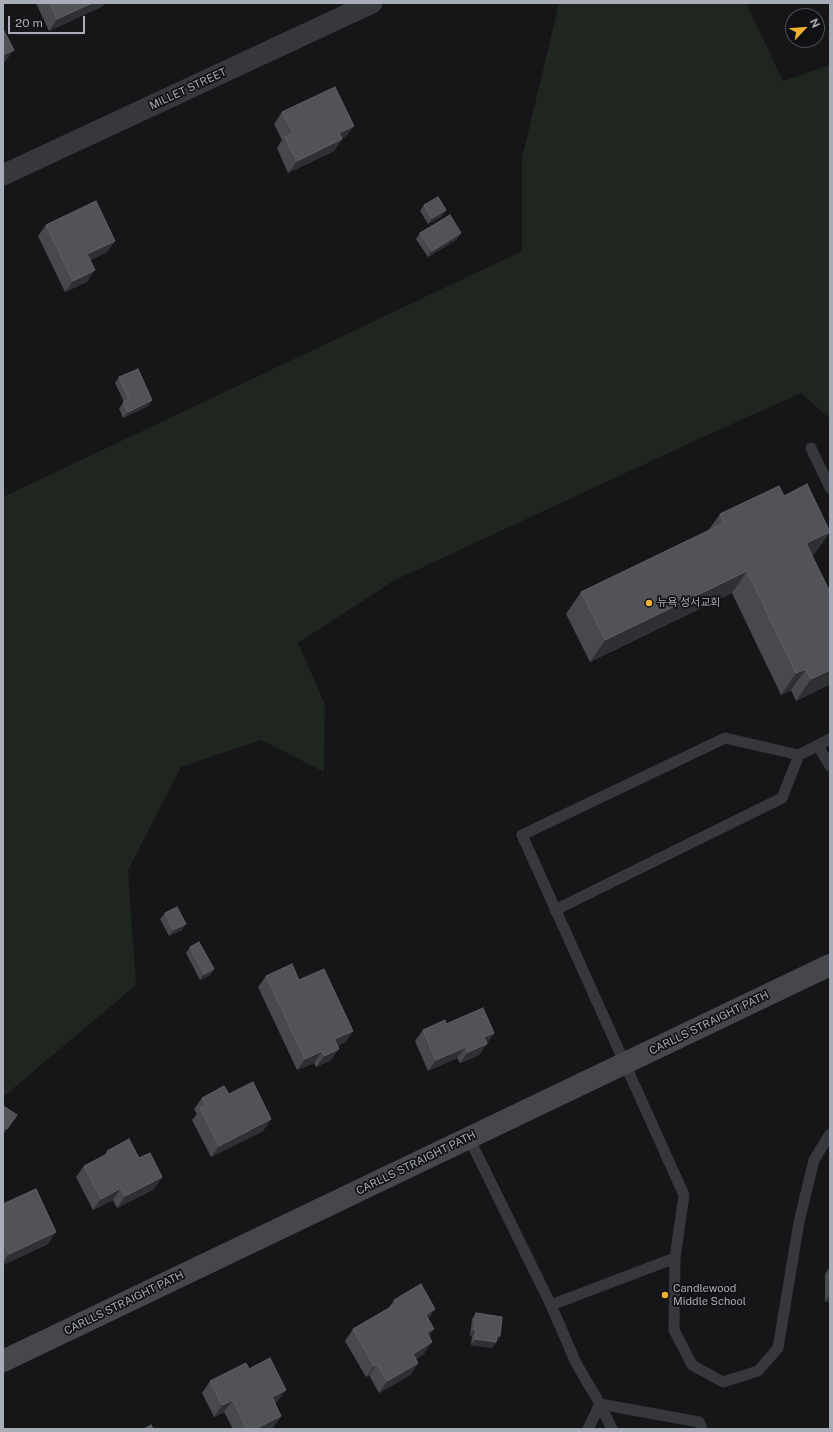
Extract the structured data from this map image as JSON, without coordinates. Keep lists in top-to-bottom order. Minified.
{"streets":{"street":["MILLET STREET","CARLLS STRAIGHT PATH"]},"places":["뉴욕 성서교회","Candlewood Middle School"],"scale_bar":"20 m","north":"top right"}
